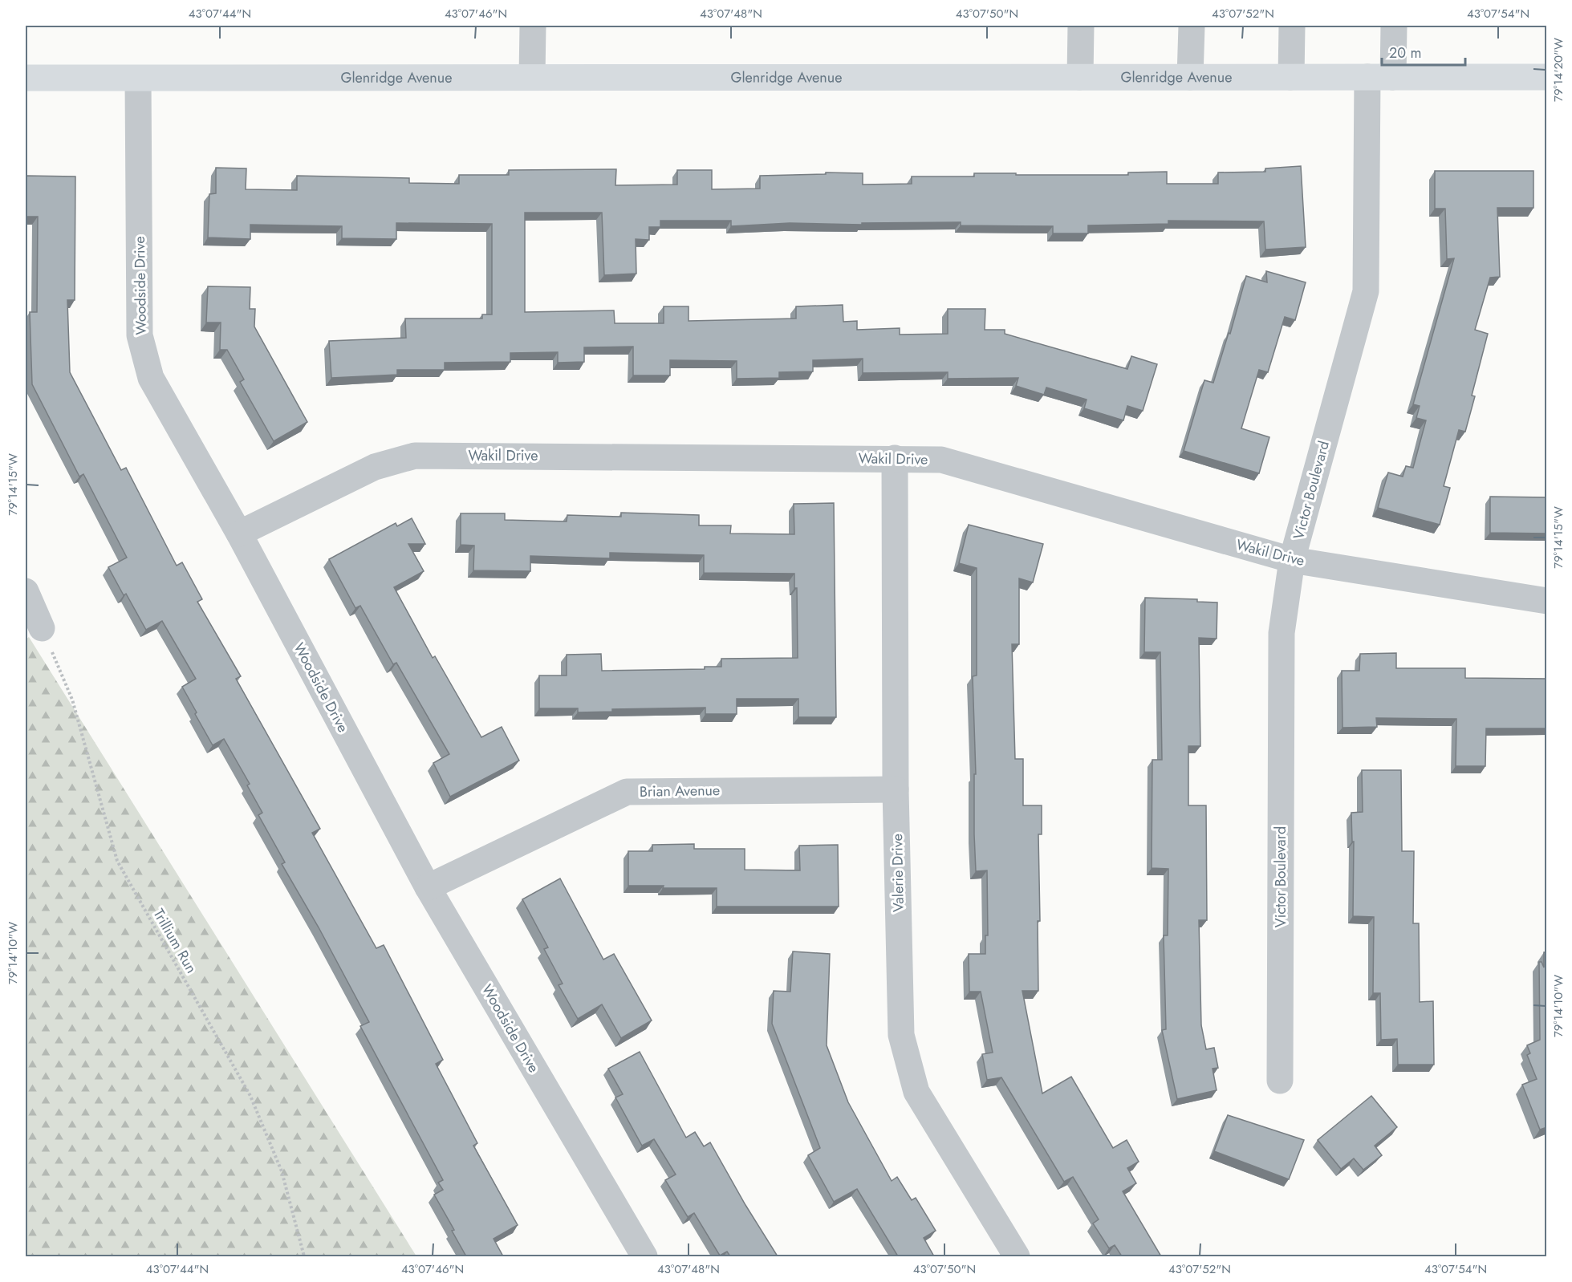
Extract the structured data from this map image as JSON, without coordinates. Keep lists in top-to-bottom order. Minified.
{"streets":{"main road":["Glenridge Avenue"],"street":["Woodside Drive","Wakil Drive","Victor Boulevard","Brian Avenue","Valerie Drive"],"path":["Trillium Run"]},"crossings":[["Glenridge Avenue","Woodside Drive"],["Glenridge Avenue","Victor Boulevard"],["Woodside Drive","Wakil Drive"],["Woodside Drive","Brian Avenue"],["Wakil Drive","Victor Boulevard"],["Wakil Drive","Valerie Drive"],["Brian Avenue","Valerie Drive"]],"scale_bar":"20 m","coordinates":["43°07'44\"N","43°07'46\"N","43°07'48\"N","43°07'50\"N","43°07'52\"N","43°07'54\"N","79°14'20\"W","79°14'15\"W","79°14'10\"W"]}
